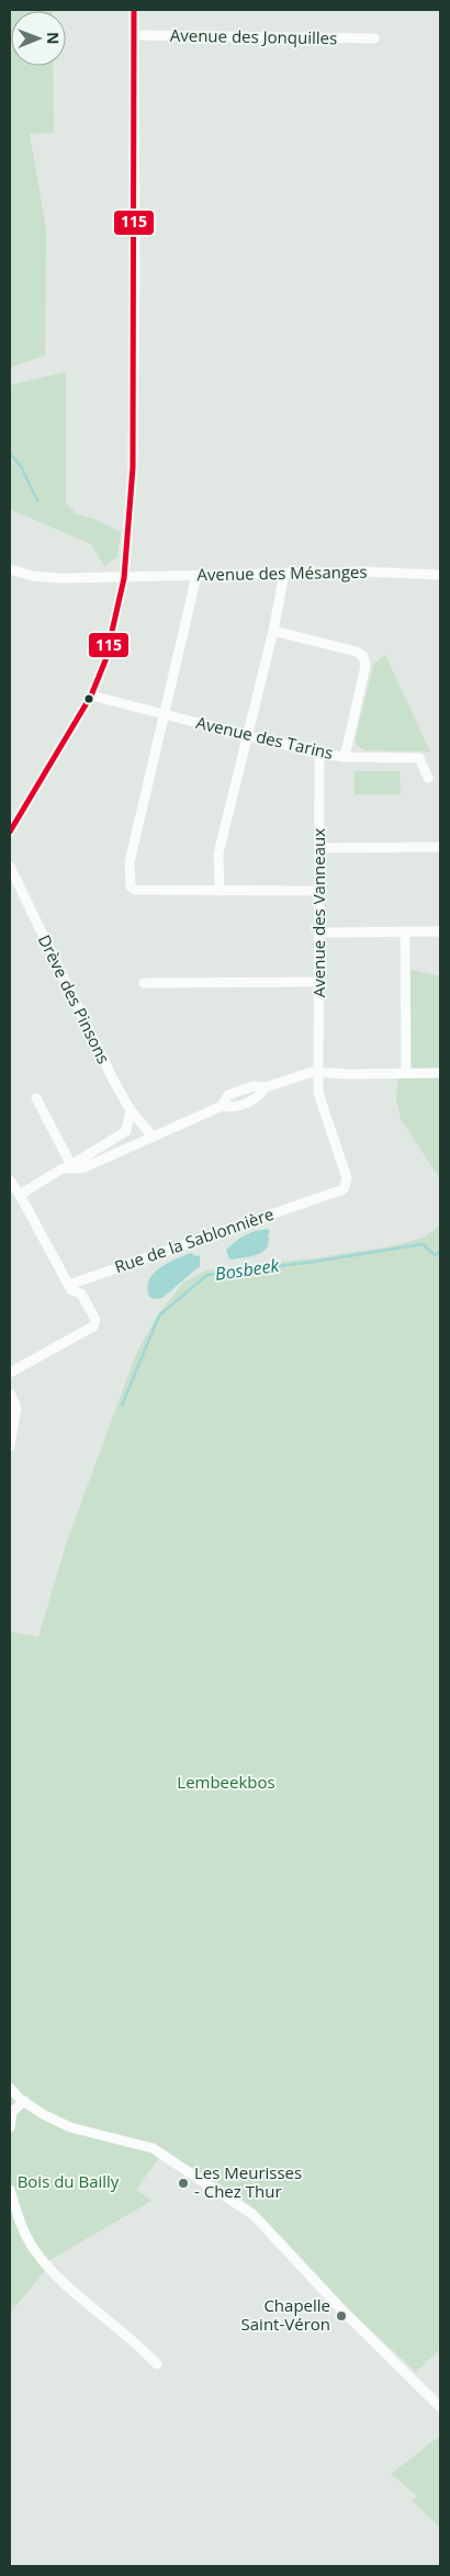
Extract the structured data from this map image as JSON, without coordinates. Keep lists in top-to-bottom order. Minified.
{"streets":{"street":["Avenue des Jonquilles","Avenue des Mésanges","Avenue des Tarins","Avenue des Vanneaux","Drève des Pinsons","Rue de la Sablonnière"]},"crossings":[["Avenue des Tarins","Avenue des Vanneaux"],["Avenue des Vanneaux","Rue de la Sablonnière"]],"water":["Bosbeek"],"parks":["Lembeekbos","Bois du Bailly"],"places":["Les Meurisses - Chez Thur","Chapelle Saint-Véron"],"lines":["transit line 115"],"north":"right"}
